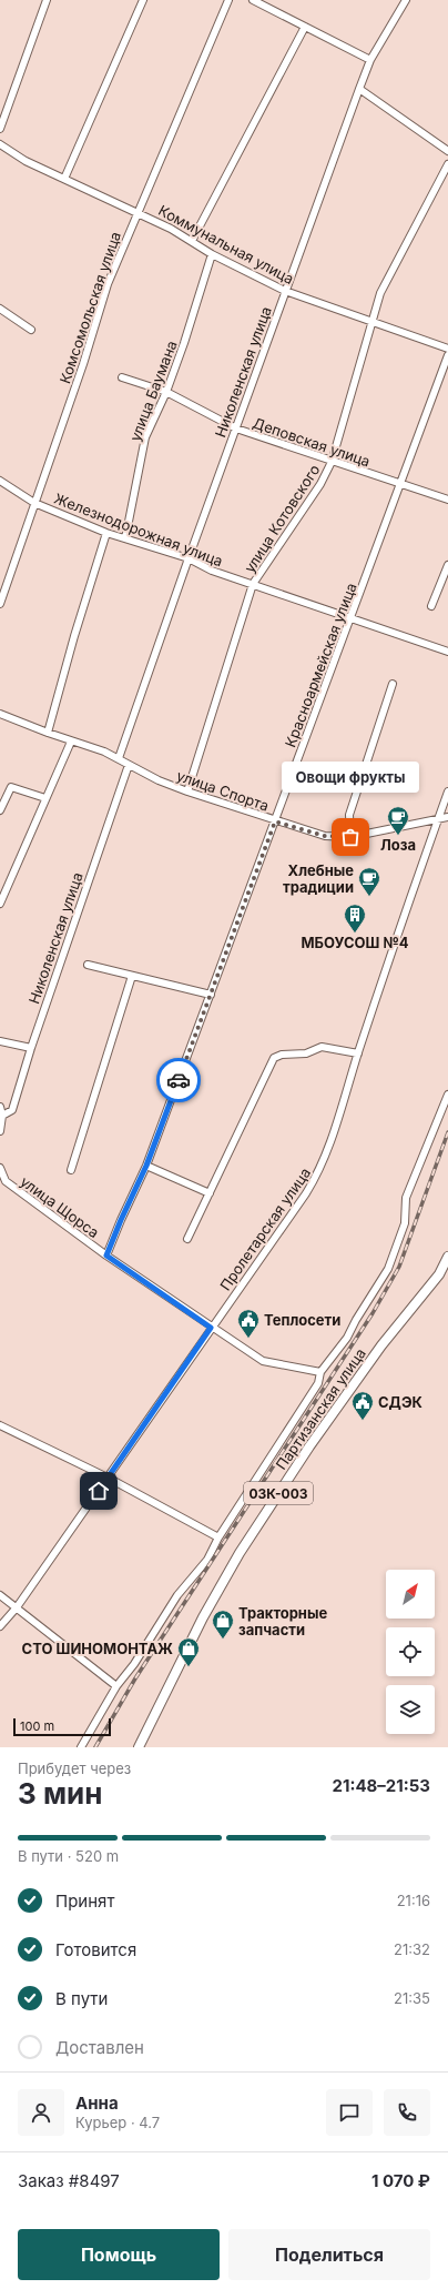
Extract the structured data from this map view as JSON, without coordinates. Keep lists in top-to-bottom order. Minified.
{"streets":{"main road":["Партизанская улица","03К-003"],"street":["Коммунальная улица","Комсомольская улица","Николенская улица","улица Баумана","Деповская улица","улица Котовского","Железнодорожная улица","Красноармейская улица","улица Спорта","улица Щорса","Пролетарская улица"]},"crossings":[["Коммунальная улица","Комсомольская улица"],["Коммунальная улица","Николенская улица"],["Коммунальная улица","улица Баумана"],["Коммунальная улица","улица Котовского"],["Комсомольская улица","Железнодорожная улица"],["Николенская улица","Деповская улица"],["Николенская улица","Железнодорожная улица"],["Николенская улица","улица Спорта"],["улица Баумана","Деповская улица"],["улица Баумана","Железнодорожная улица"],["Деповская улица","улица Котовского"],["Деповская улица","Красноармейская улица"],["улица Котовского","Железнодорожная улица"],["улица Котовского","улица Спорта"],["Железнодорожная улица","Красноармейская улица"],["Красноармейская улица","улица Спорта"],["Красноармейская улица","улица Щорса"],["улица Спорта","Пролетарская улица"],["улица Щорса","Пролетарская улица"],["улица Щорса","Партизанская улица"]],"places":{"cafe":["Лоза","Хлебные традиции"],"other":["Овощи фрукты"],"building":["МБОУСОШ №4"],"public building":["Теплосети","СДЭК"],"shop":["Тракторные запчасти","СТО ШИНОМОНТАЖ"]},"scale_bar":"100 m","north":"top right","page":{"bubble":"Овощи фрукты","scale":"100 m","heading":["3 мин","Прибудет через","21:48–21:53"],"panel":["Анна","Курьер · 4.7","Заказ #8497","1 070 ₽"],"bar":"В пути · 520 m","list":[["Принят","21:16"],["Готовится","21:32"],["В пути","21:35"],"Доставлен"],"buttons":["Помощь","Поделиться"]}}
